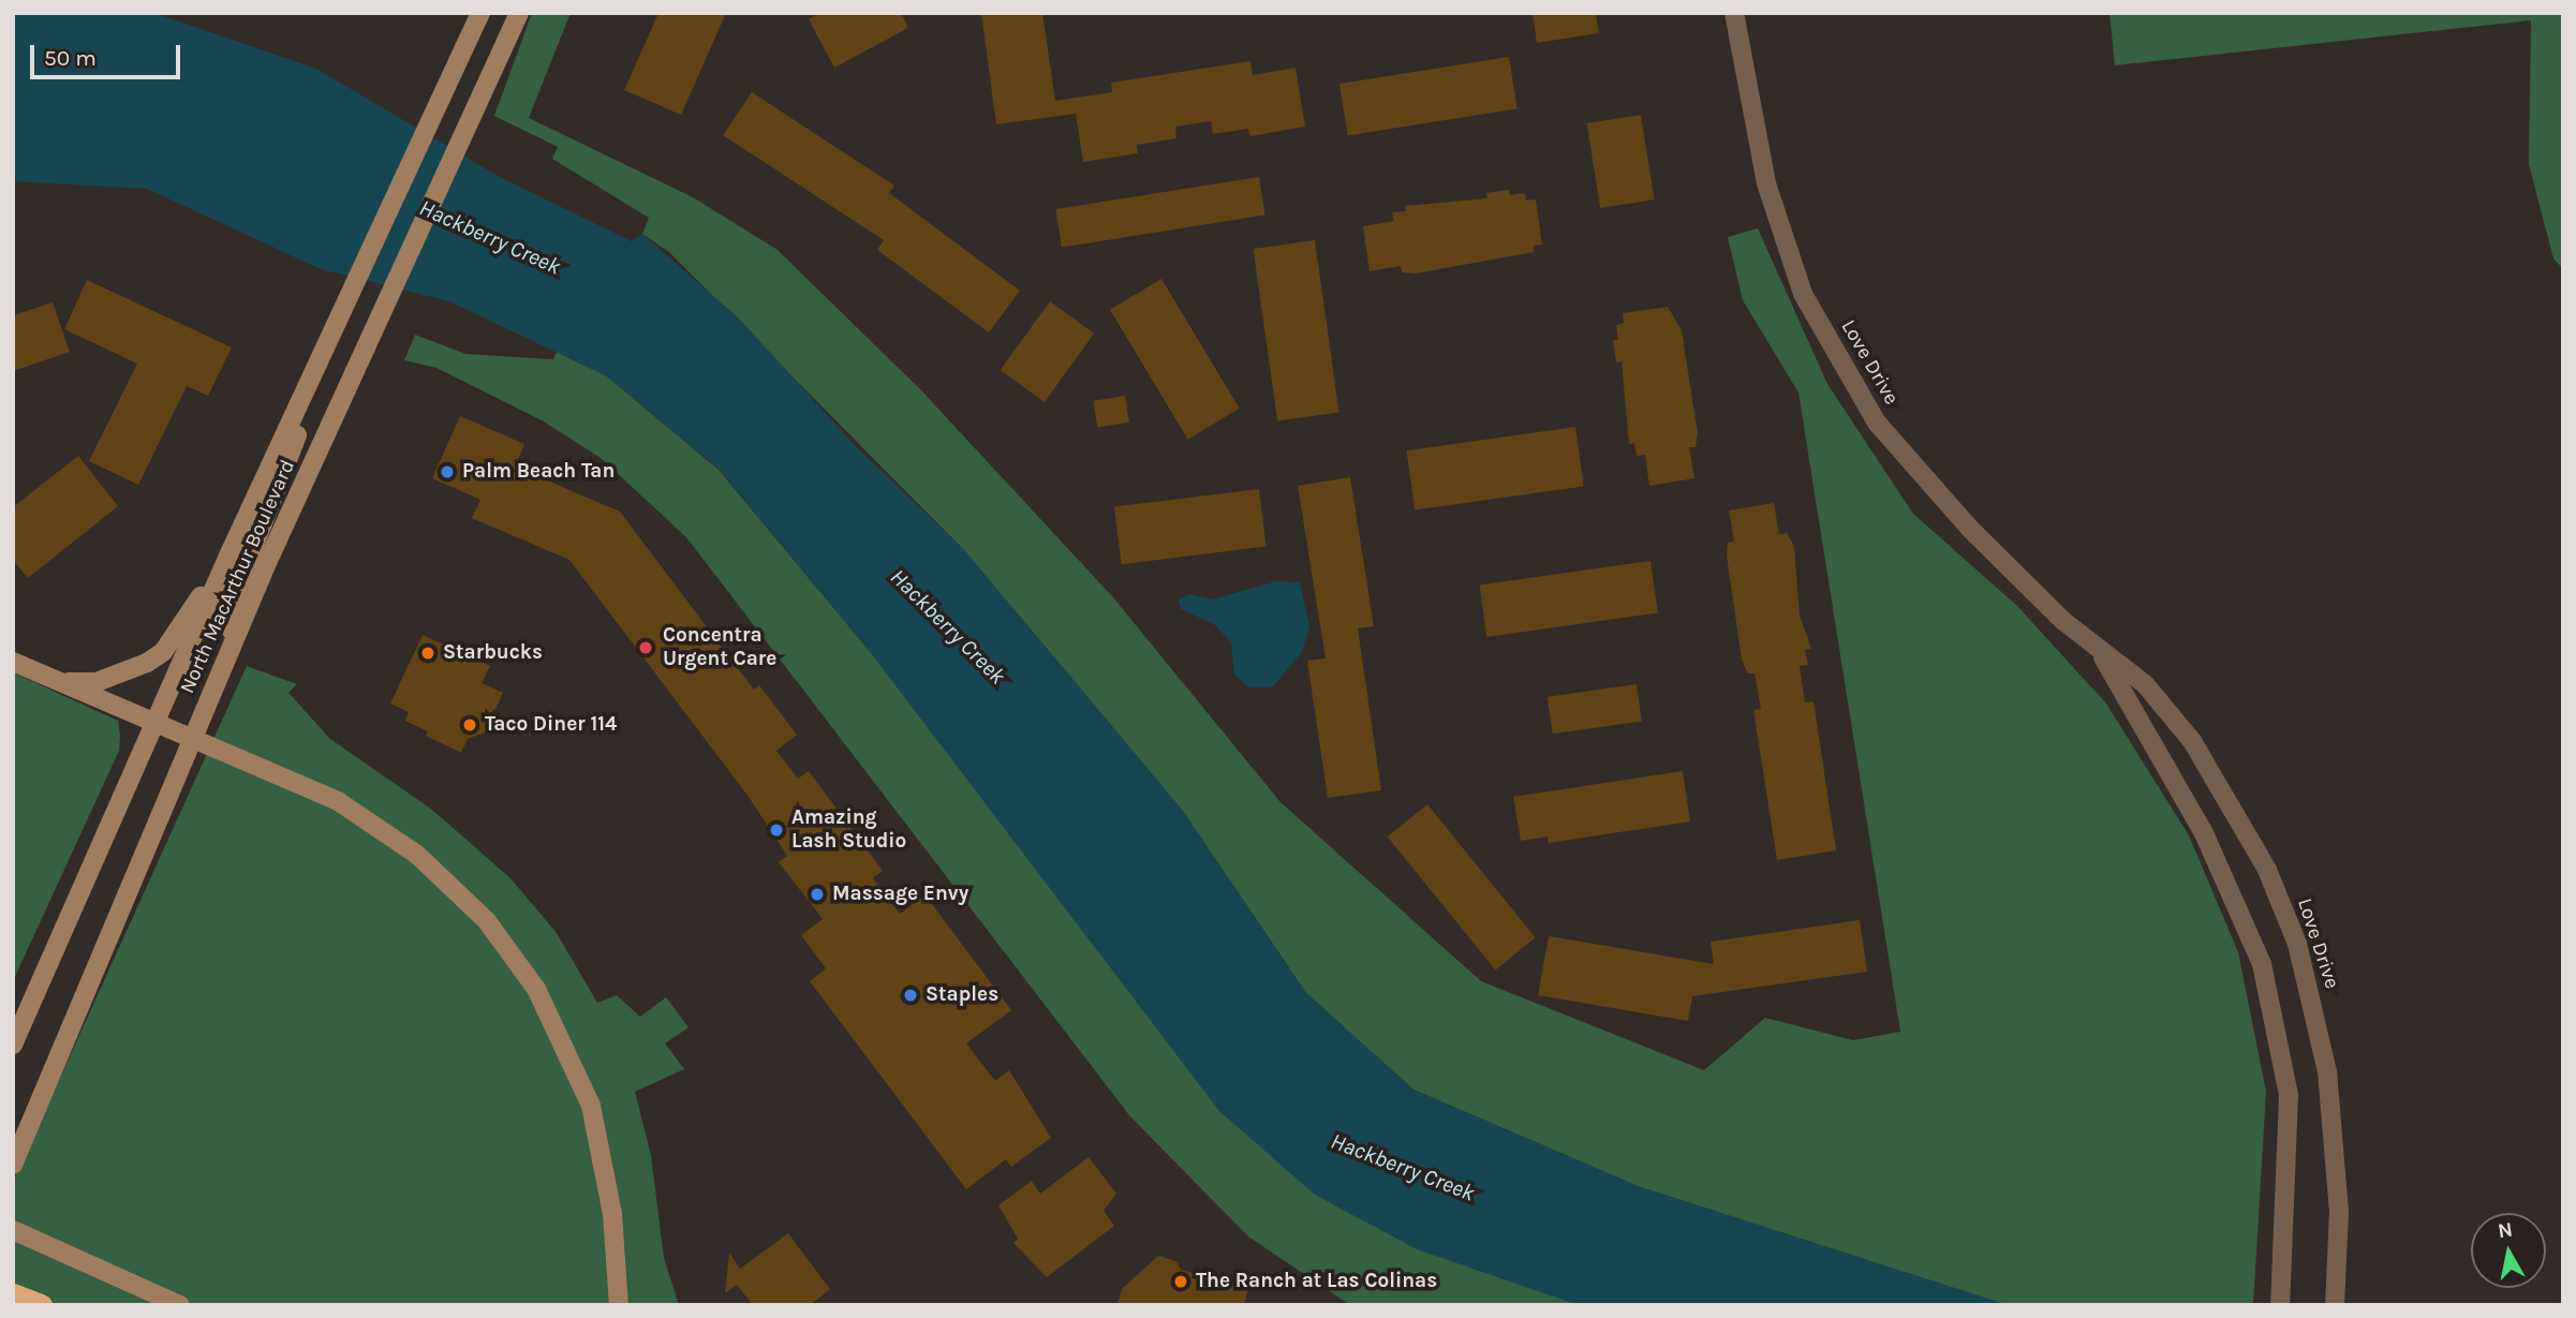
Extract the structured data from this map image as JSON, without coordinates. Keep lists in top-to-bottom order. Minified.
{"streets":{"main road":["North MacArthur Boulevard"],"street":["Love Drive"]},"water":["Hackberry Creek"],"places":["Palm Beach Tan","Concentra Urgent Care","Starbucks","Taco Diner 114","Amazing Lash Studio","Massage Envy","Staples","The Ranch at Las Colinas"],"scale_bar":"50 m","north":"top"}
